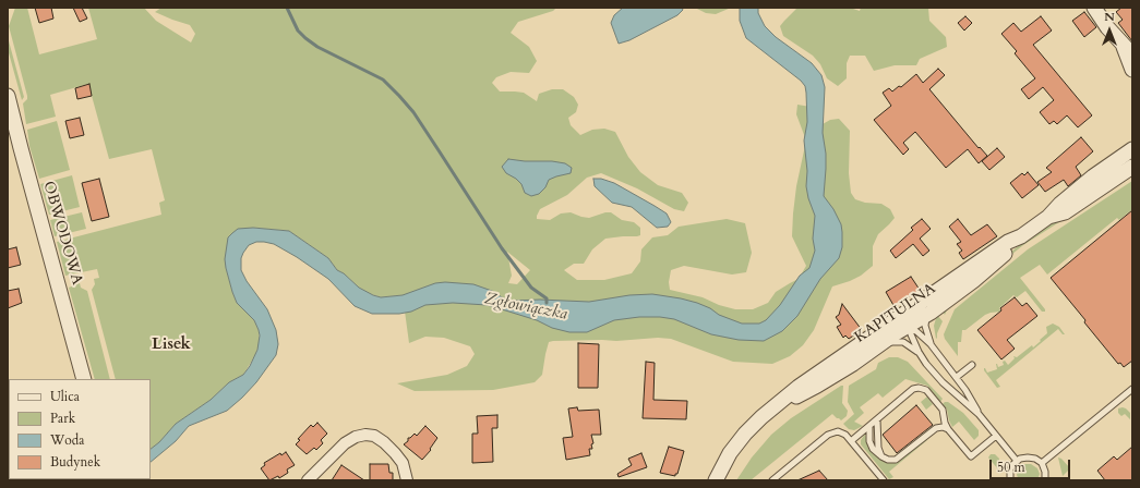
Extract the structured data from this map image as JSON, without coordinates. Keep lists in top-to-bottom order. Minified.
{"streets":{"street":["OBWODOWA","KAPITULNA"]},"districts":["Lisek"],"water":["Zgłowiączka"],"legend":["Ulica","Park","Woda","Budynek"],"scale_bar":"50 m","north":"top"}
